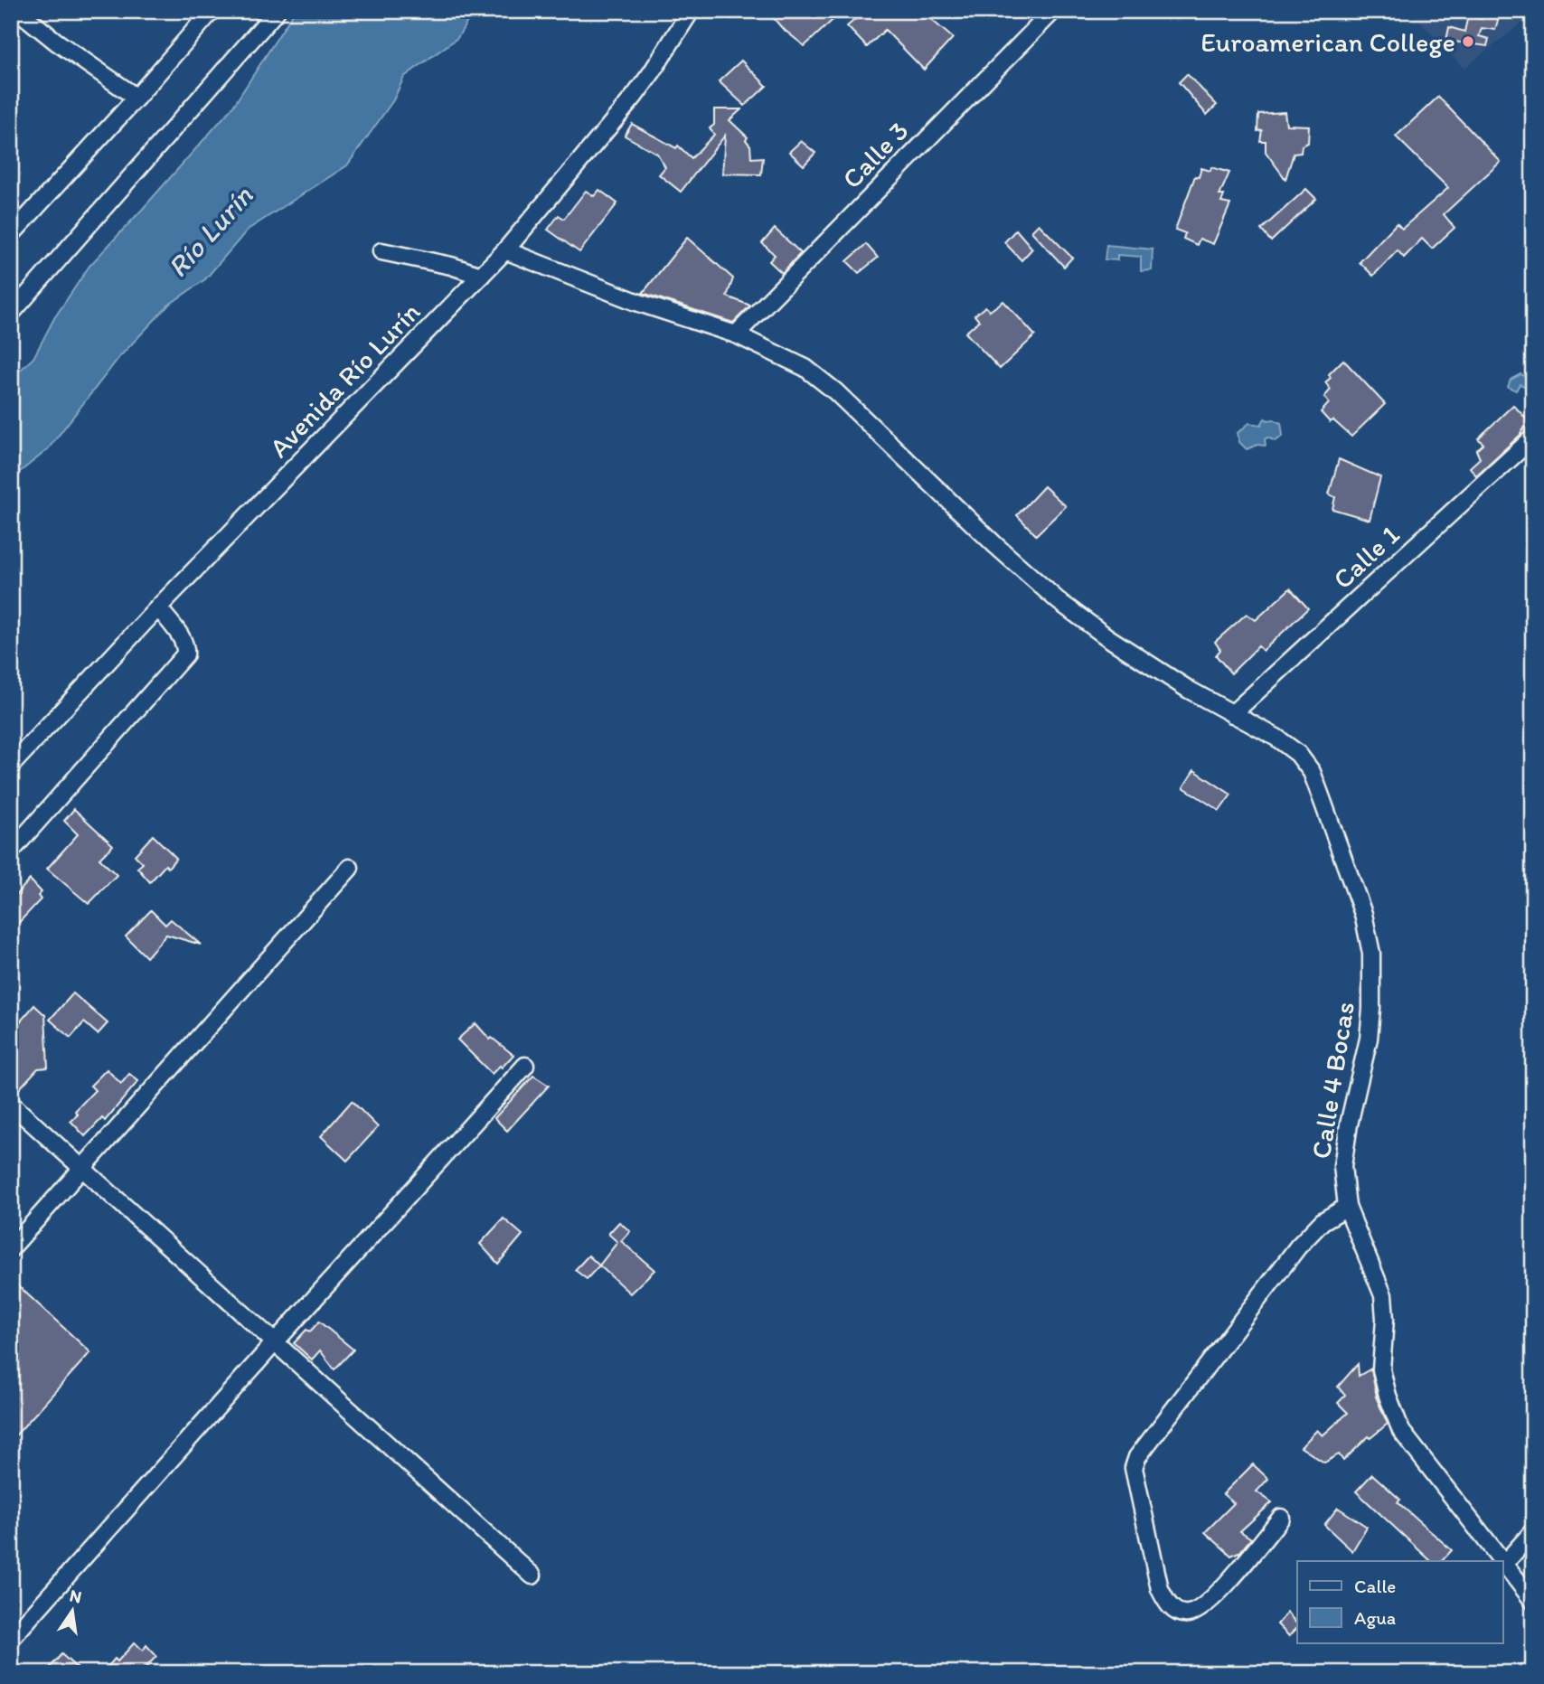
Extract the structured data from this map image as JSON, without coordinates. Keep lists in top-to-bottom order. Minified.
{"streets":{"street":["Calle 3","Avenida Río Lurín","Calle 1","Calle 4 Bocas"]},"crossings":[["Calle 3","Calle 4 Bocas"],["Avenida Río Lurín","Calle 4 Bocas"],["Calle 1","Calle 4 Bocas"]],"water":["Río Lurín"],"places":["Euroamerican College"],"legend":["Calle","Agua"],"north":"top"}
